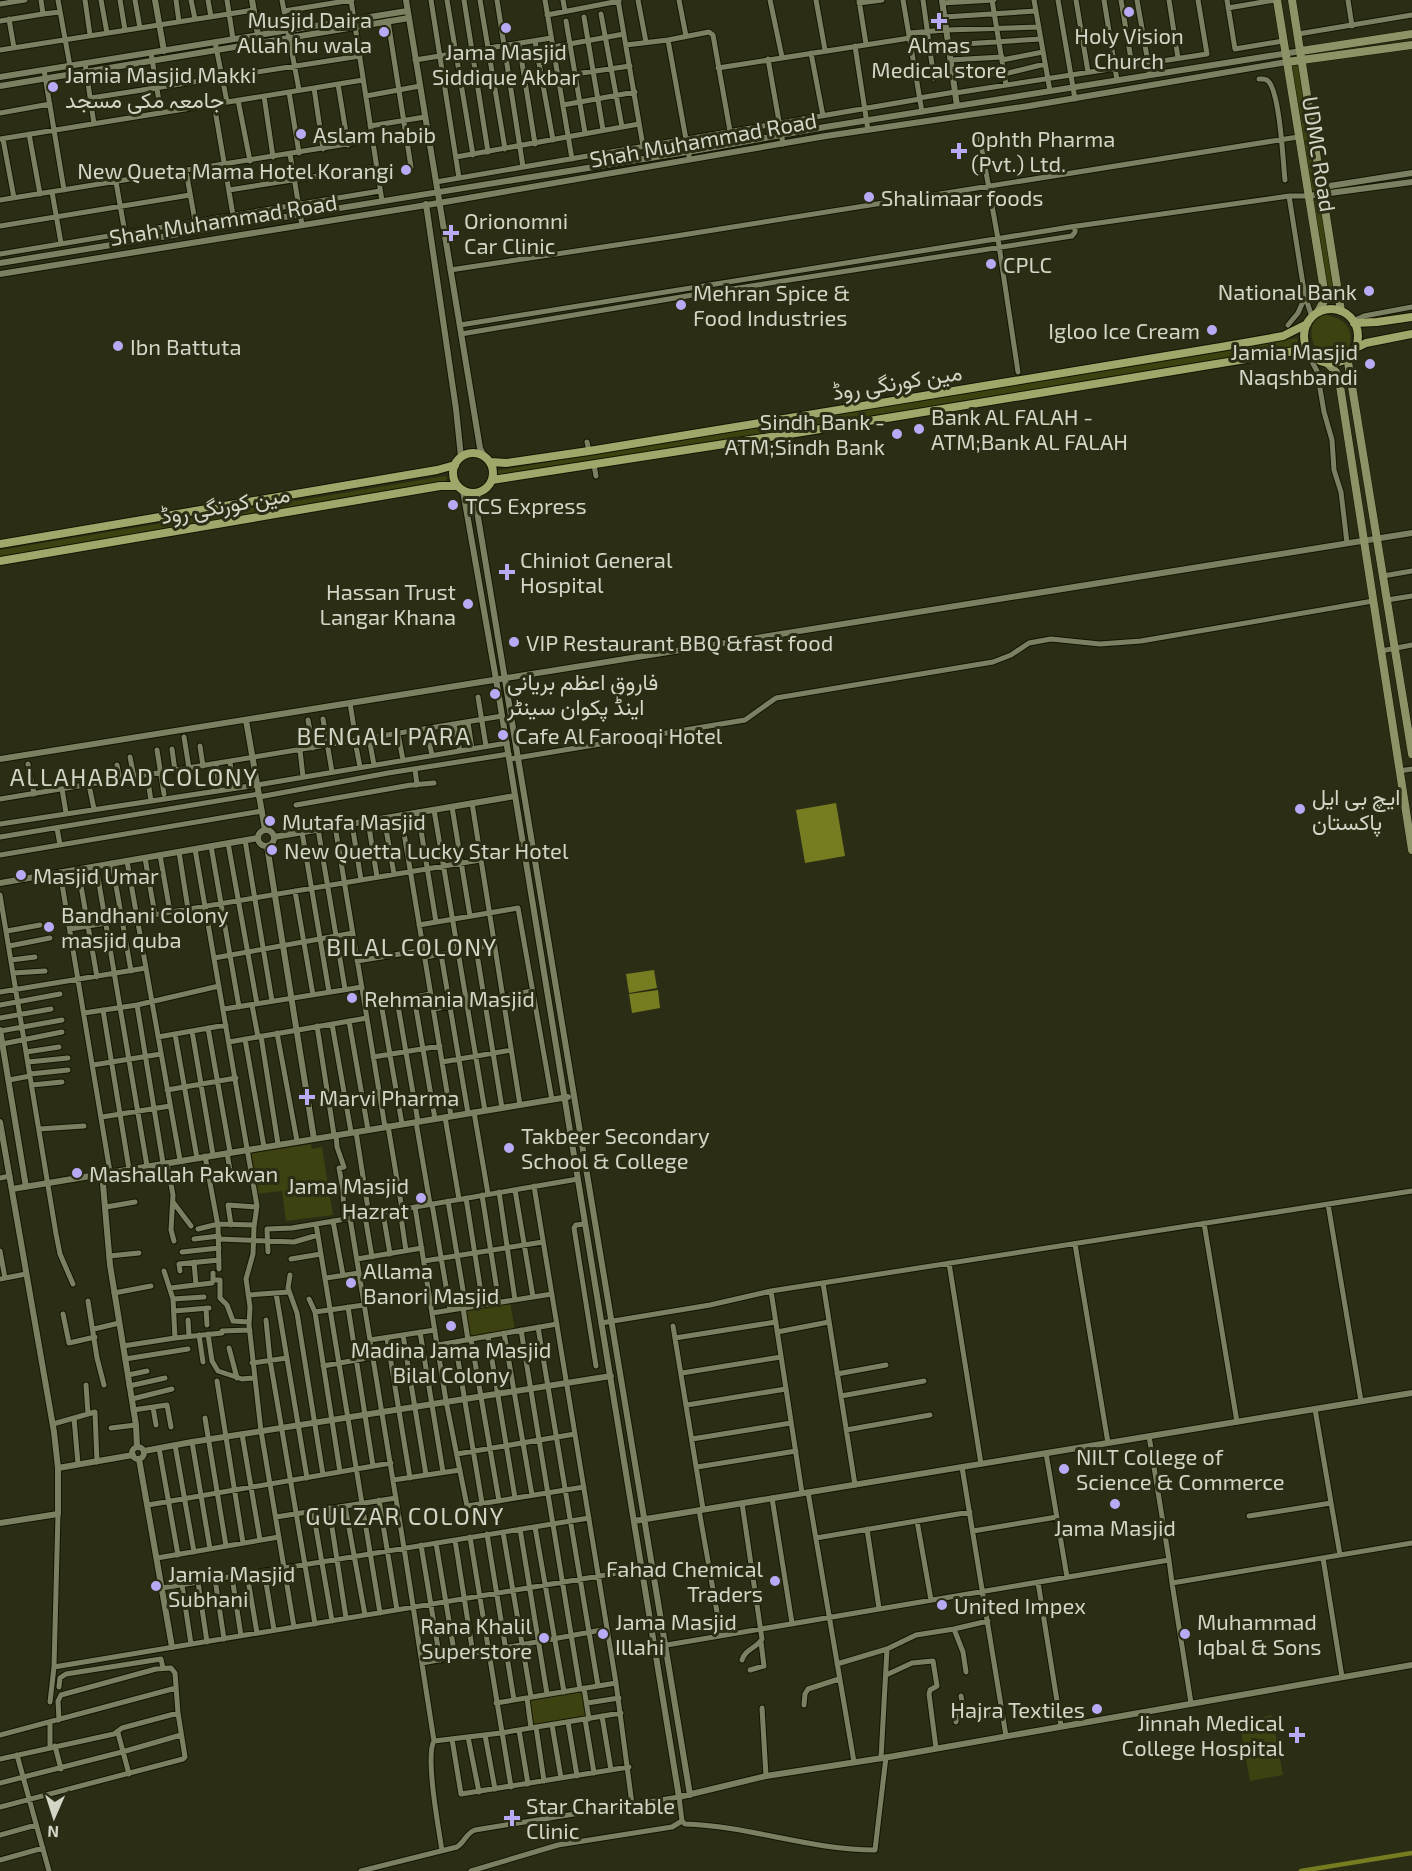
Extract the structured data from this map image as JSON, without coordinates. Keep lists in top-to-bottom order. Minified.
{"streets":{"main road":["Shah Muhammad Road","UDMC Road","مین کورنگی روڈ"]},"crossings":[["Shah Muhammad Road","UDMC Road"],["UDMC Road","مین کورنگی روڈ"]],"districts":["BENGALI PARA","ALLAHABAD COLONY","BILAL COLONY","GULZAR COLONY"],"places":{"other":["Holy Vision Church","Jama Masjid Siddique Akbar","Musjid Daira Allah hu wala","Jamia Masjid Makki جامعہ مکی مسجد","Aslam habib","New Queta Mama Hotel Korangi","Shalimaar foods","CPLC","National Bank","Mehran Spice & Food Industries","Igloo Ice Cream","Ibn Battuta","Jamia Masjid Naqshbandi","Bank AL FALAH - ATM;Bank AL FALAH","Sindh Bank - ATM;Sindh Bank","TCS Express","Hassan Trust Langar Khana","VIP Restaurant BBQ &fast food","فاروق اعظم بریانی اینڈ پکوان سینٹر","Cafe Al Farooqi Hotel","ایچ بی ایل پاکستان","Mutafa Masjid","New Quetta Lucky Star Hotel","Masjid Umar","Bandhani Colony masjid quba","Rehmania Masjid","Takbeer Secondary School & College","Mashallah Pakwan","Jama Masjid Hazrat","Allama Banori Masjid","Madina Jama Masjid Bilal Colony","NILT College of Science & Commerce","Jama Masjid","Fahad Chemical Traders","Jamia Masjid Subhani","United Impex","Jama Masjid Illahi","Muhammad Iqbal & Sons","Rana Khalil Superstore","Hajra Textiles"],"health":["Almas Medical store","Ophth Pharma (Pvt.) Ltd.","Orionomni Car Clinic","Chiniot General Hospital","Marvi Pharma","Jinnah Medical College Hospital","Star Charitable Clinic"]},"north":"bottom"}
